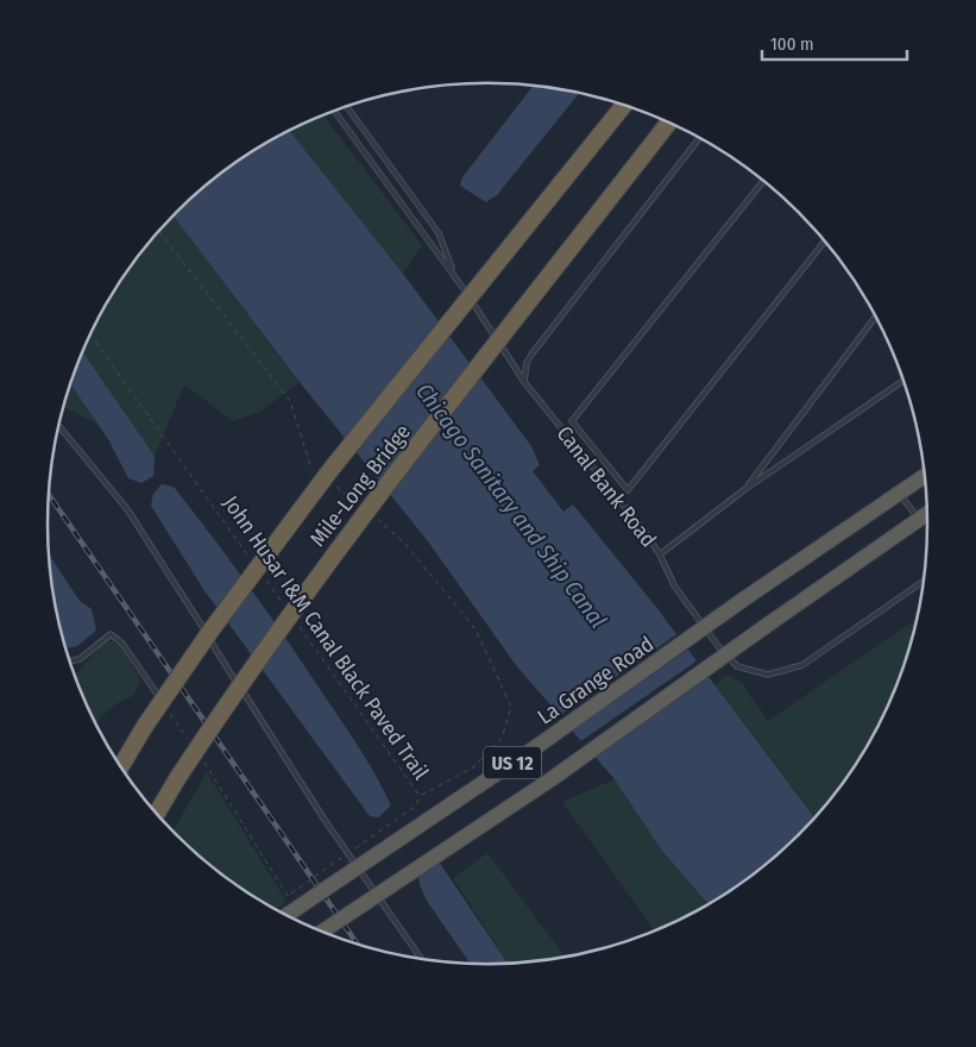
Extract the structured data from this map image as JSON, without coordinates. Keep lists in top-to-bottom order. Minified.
{"streets":{"highway":["Mile-Long Bridge","La Grange Road","US 12"],"lane":["Canal Bank Road"],"path":["John Husar I&M Canal Black Paved Trail"]},"water":["Chicago Sanitary and Ship Canal"],"scale_bar":"100 m"}
